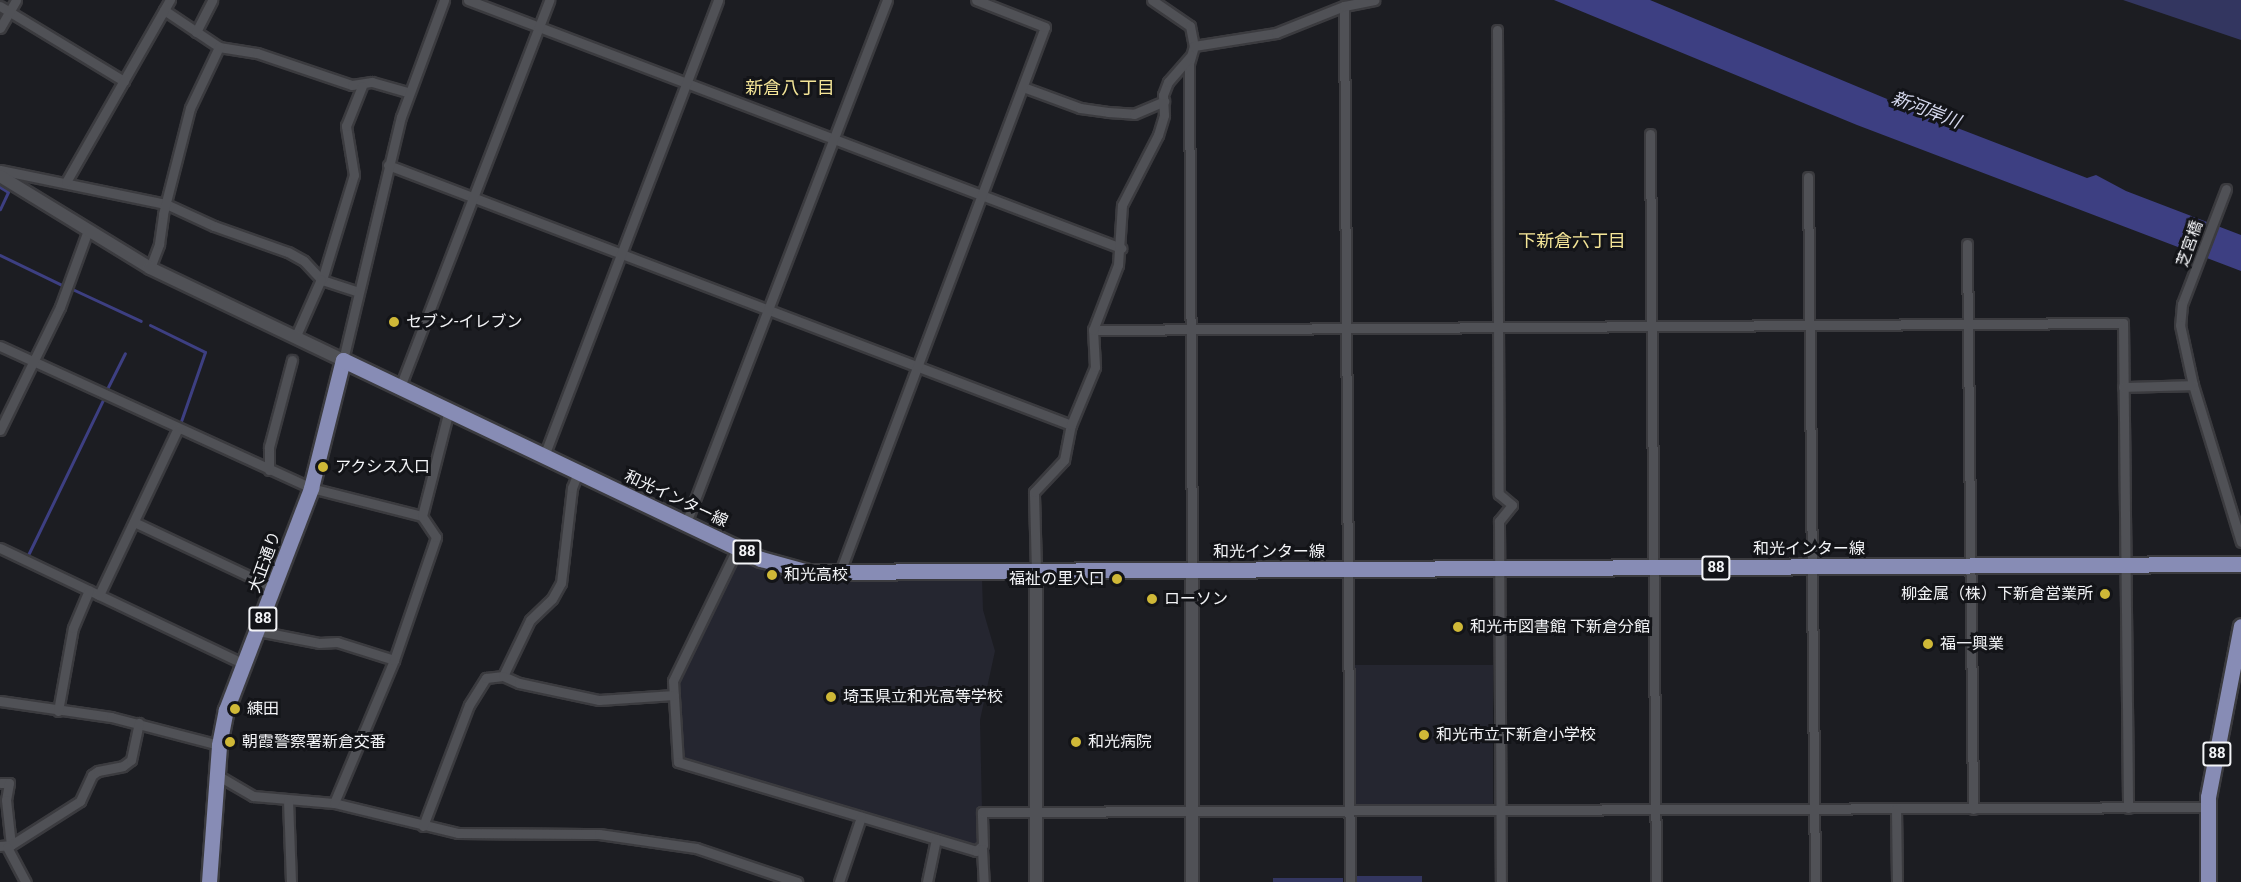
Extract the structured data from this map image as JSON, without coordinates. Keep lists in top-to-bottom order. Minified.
{"streets":{"main road":["和光インター線","88","大正通り"],"street":["芝宮橋"]},"crossings":[["和光インター線","大正通り"]],"districts":["新倉八丁目","下新倉六丁目"],"water":["新河岸川"],"places":["セブン-イレブン","アクシス入口","和光高校","福祉の里入口","柳金属（株）下新倉営業所","ローソン","和光市図書館 下新倉分館","福一興業","埼玉県立和光高等学校","練田","和光市立下新倉小学校","朝霞警察署新倉交番","和光病院"]}
